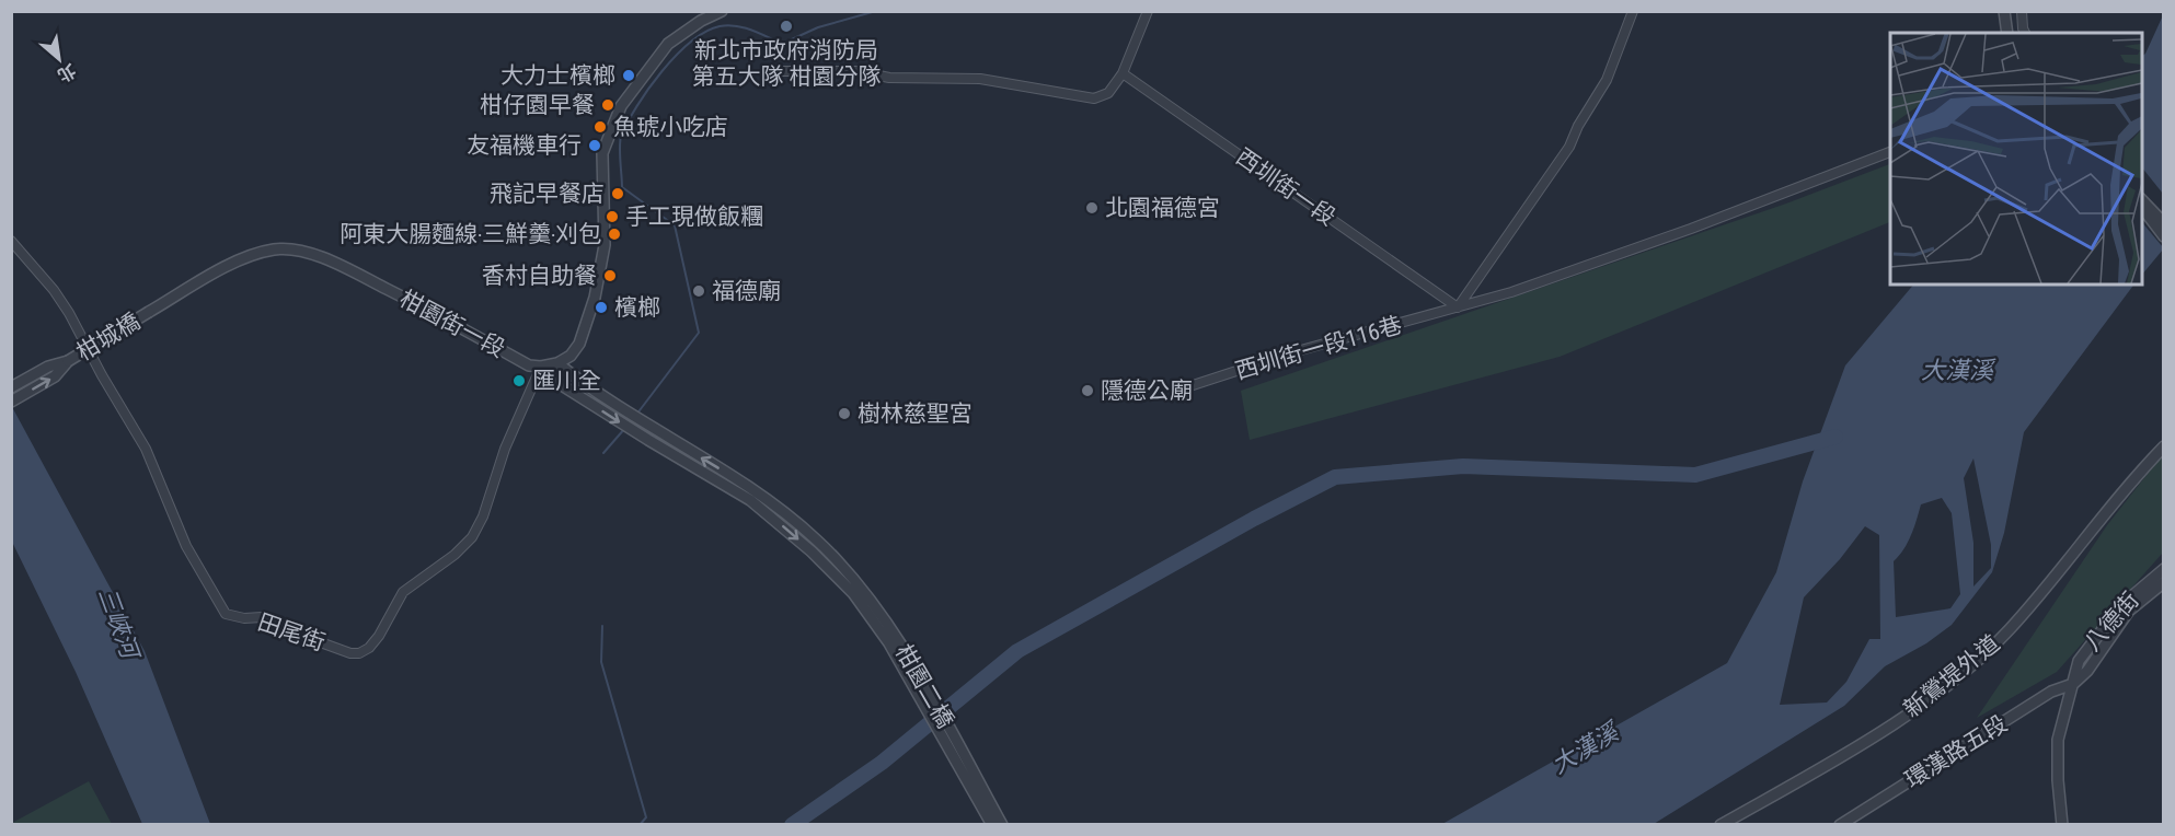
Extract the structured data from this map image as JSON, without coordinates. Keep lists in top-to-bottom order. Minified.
{"streets":{"street":["西圳街一段","柑園街一段","柑城橋","西圳街一段116巷","八德街","田尾街","新鶯堤外道","柑園二橋","環漢路五段"]},"crossings":[["西圳街一段","西圳街一段116巷"],["柑園街一段","柑城橋"],["柑園街一段","田尾街"],["柑園街一段","柑園二橋"],["八德街","環漢路五段"],["田尾街","柑園二橋"]],"water":["大漢溪","三峽河"],"places":["新北市政府消防局 第五大隊 柑園分隊","大力士檳榔","柑仔園早餐","魚琥小吃店","友福機車行","飛記早餐店","北園福德宮","手工現做飯糰","阿東大腸麵線‧三鮮羹‧刈包","香村自助餐","福德廟","檳榔","匯川全","隱德公廟","樹林慈聖宮"],"north":"bottom right"}
